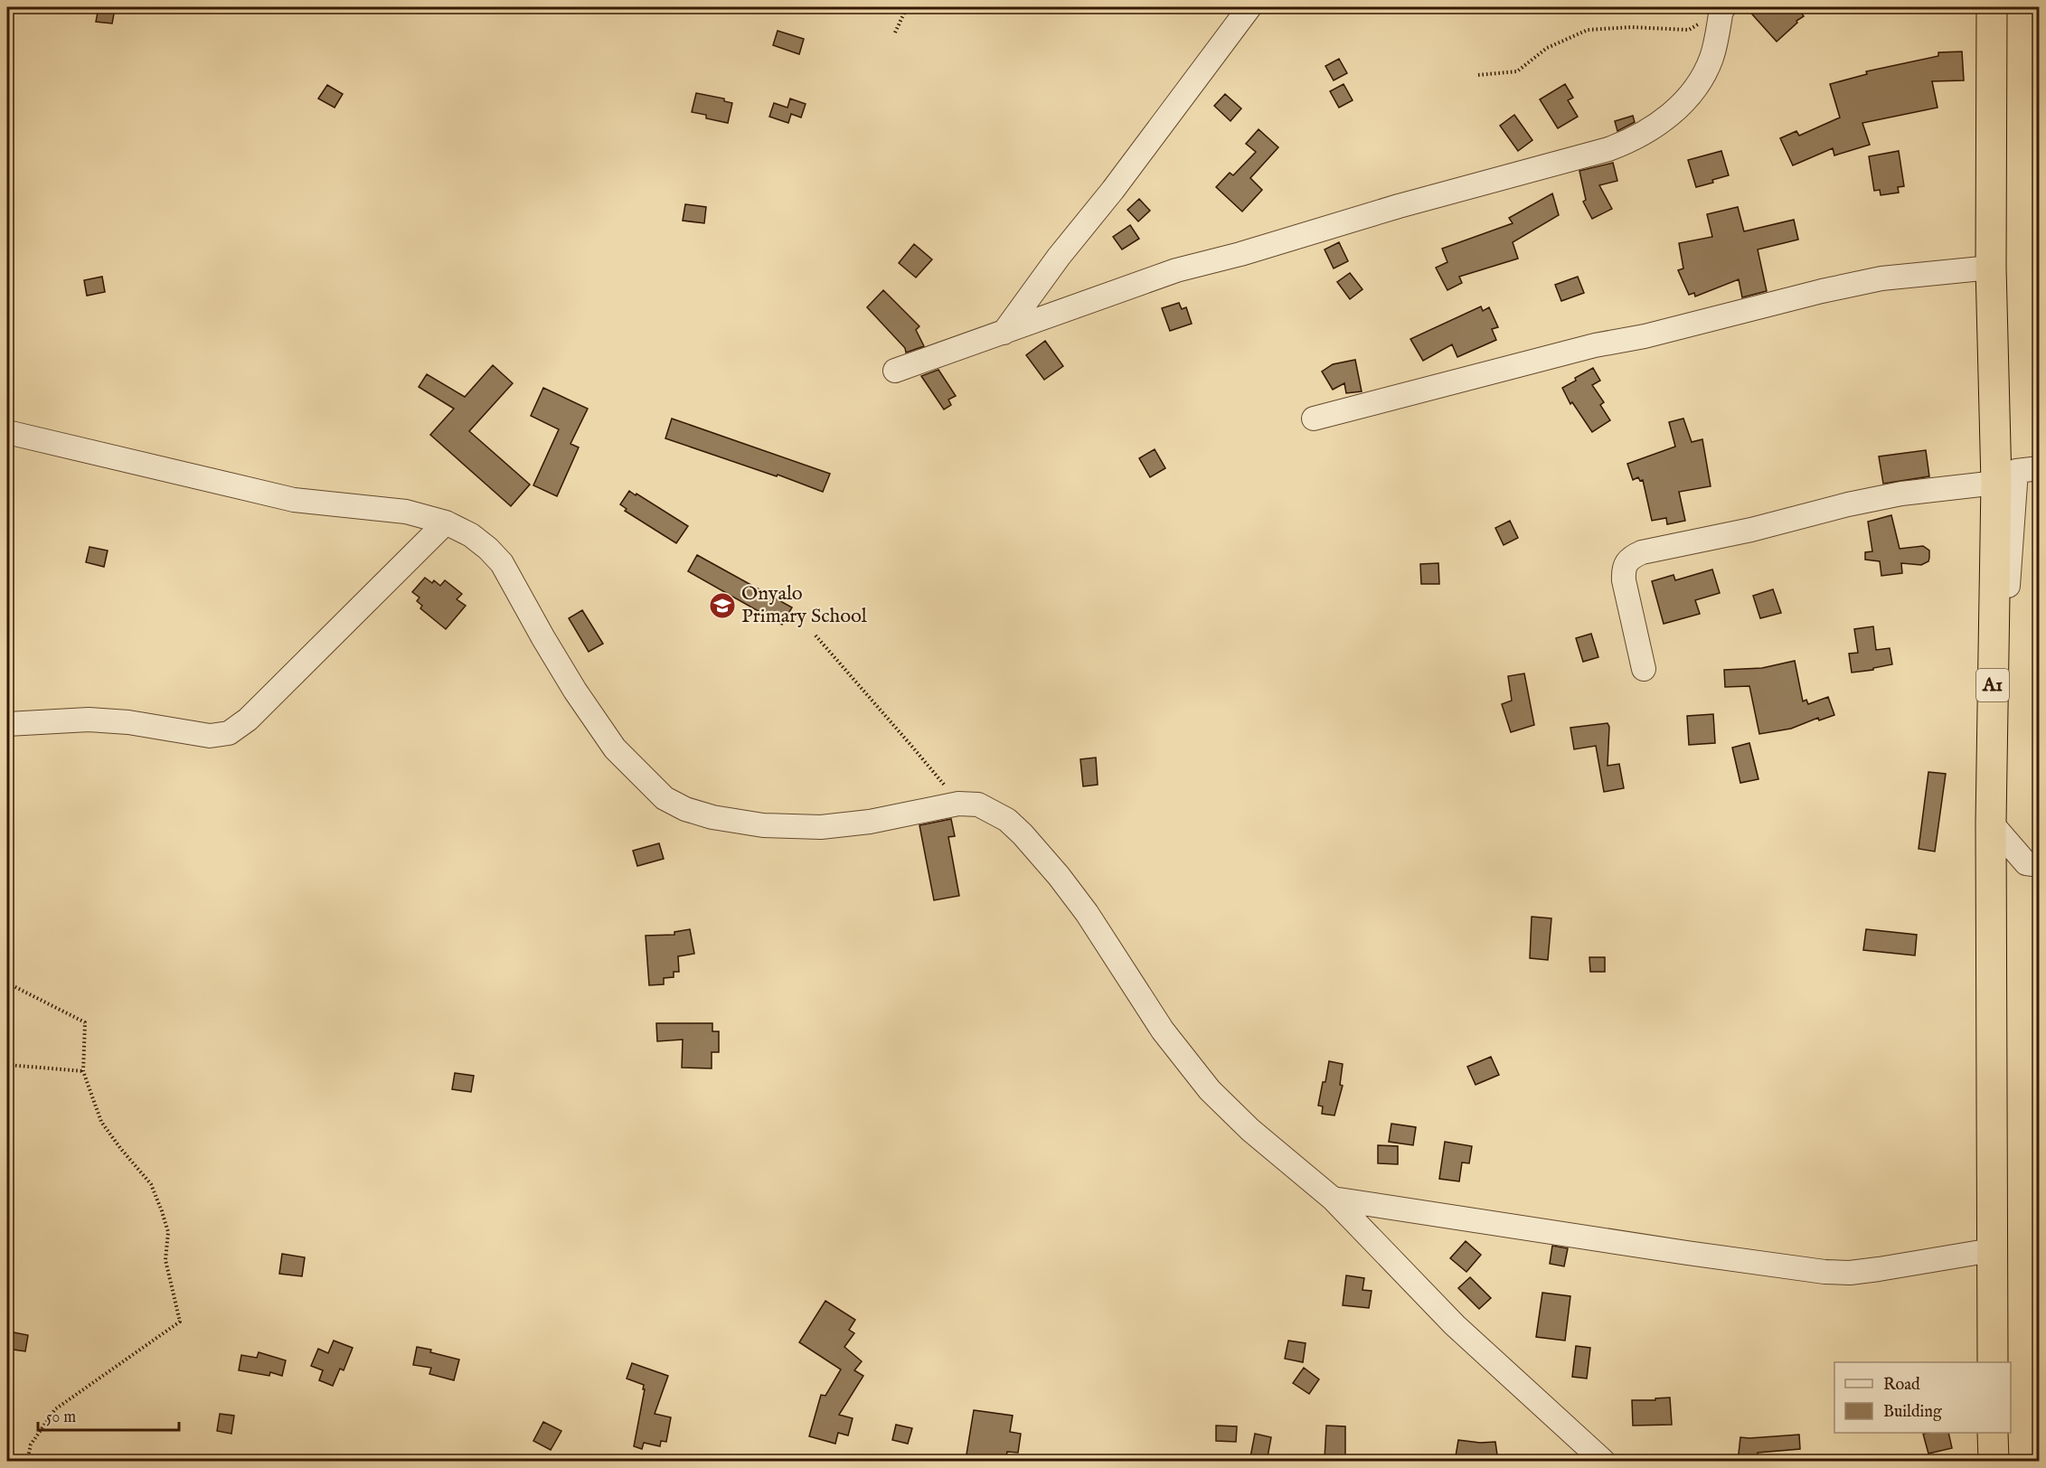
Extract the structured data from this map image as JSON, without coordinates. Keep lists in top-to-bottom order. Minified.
{"streets":{"highway":["A1"]},"places":{"school or university":["Onyalo Primary School"]},"legend":["Road","Building"],"scale_bar":"50 m"}
